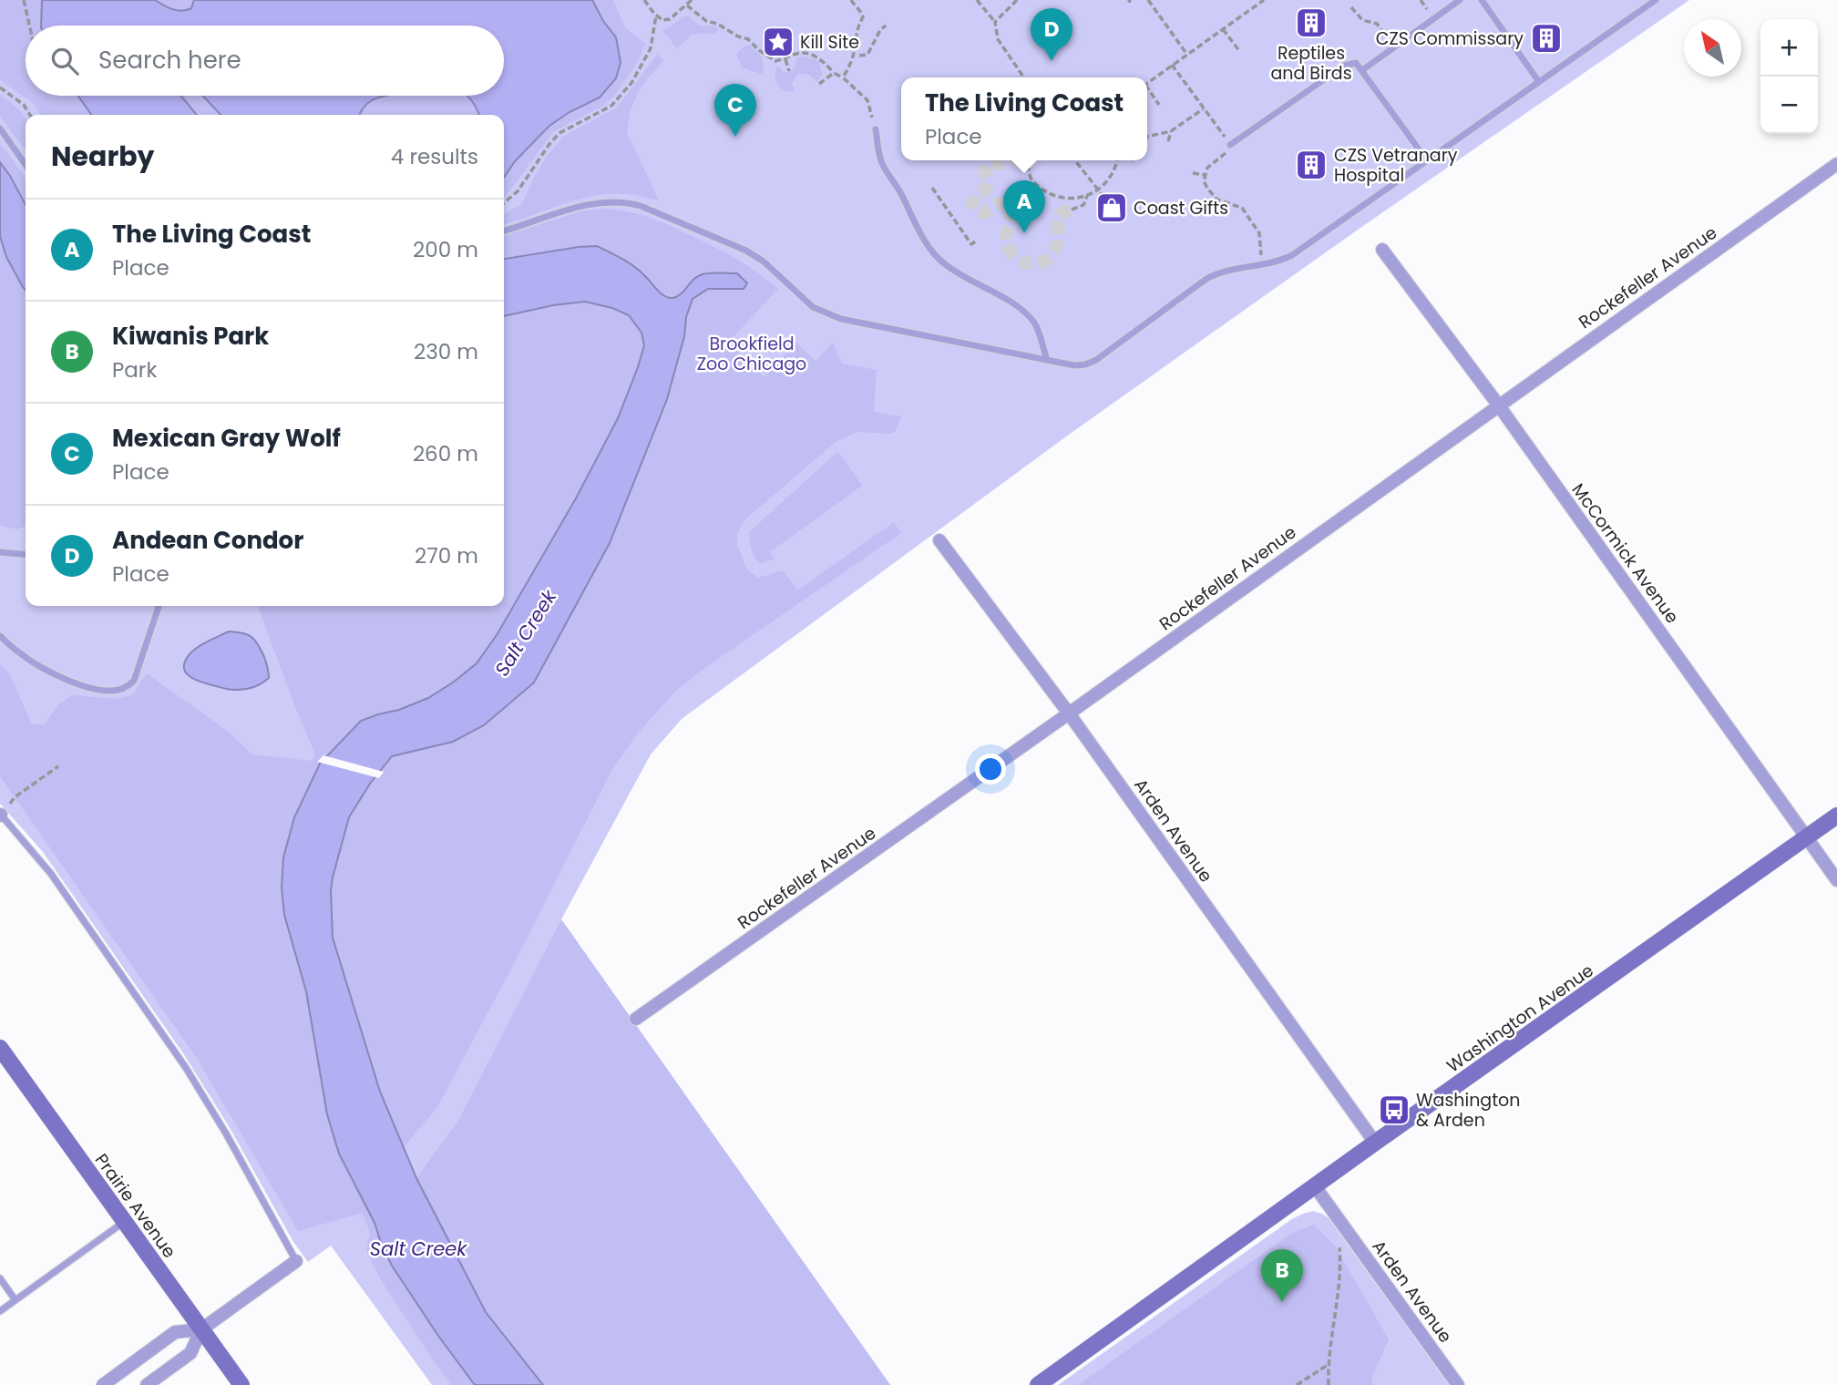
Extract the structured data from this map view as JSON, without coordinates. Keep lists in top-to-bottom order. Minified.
{"streets":{"street":["Rockefeller Avenue","McCormick Avenue","Arden Avenue","Washington Avenue","Prairie Avenue"]},"crossings":[["Rockefeller Avenue","McCormick Avenue"],["Rockefeller Avenue","Arden Avenue"],["McCormick Avenue","Washington Avenue"],["Arden Avenue","Washington Avenue"]],"water":["Salt Creek"],"parks":["Brookfield Zoo Chicago"],"places":{"building":["Reptiles and Birds","CZS Commissary","CZS Vetranary Hospital"],"place":["Kill Site"],"shop":["Coast Gifts"],"bus stop":["Washington & Arden"]},"north":"top left","page":{"pins":["D","C","A","B"],"map_buttons":["+","−"],"search":"Search here","popup":["The Living Coast","Place"],"heading":["Nearby","4 results"],"list":[{"mark":"A","name":"The Living Coast","note":"Place","value":"200 m"},{"mark":"B","name":"Kiwanis Park","note":"Park","value":"230 m"},{"mark":"C","name":"Mexican Gray Wolf","note":"Place","value":"260 m"},{"mark":"D","name":"Andean Condor","note":"Place","value":"270 m"}]}}
